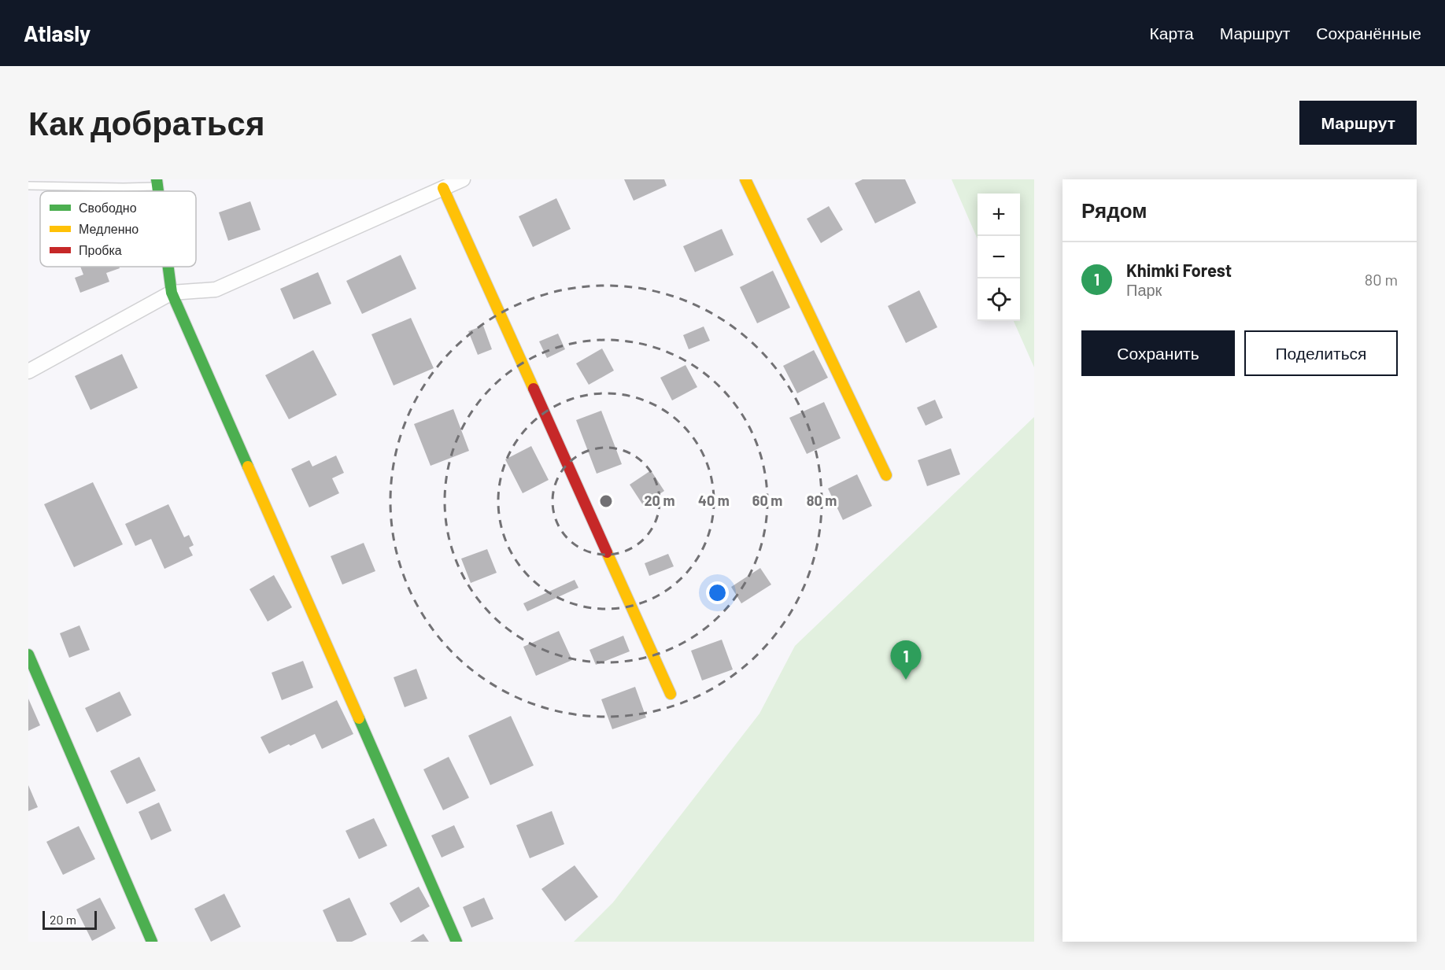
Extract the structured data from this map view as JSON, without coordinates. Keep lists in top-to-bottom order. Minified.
{"legend":["Свободно","Медленно","Пробка"],"scale_bar":"20 m","page":{"header":"Atlasly","nav":["Карта","Маршрут","Сохранённые"],"buttons":["Маршрут",["Сохранить","Поделиться"]],"title":"Как добраться","heading":"Рядом","map_buttons":["+","−"],"list":[{"mark":"1","name":"Khimki Forest","note":"Парк","value":"80 m"}],"pins":"1","scale":"20 m"},"rings":["20 m","40 m","60 m","80 m"]}
